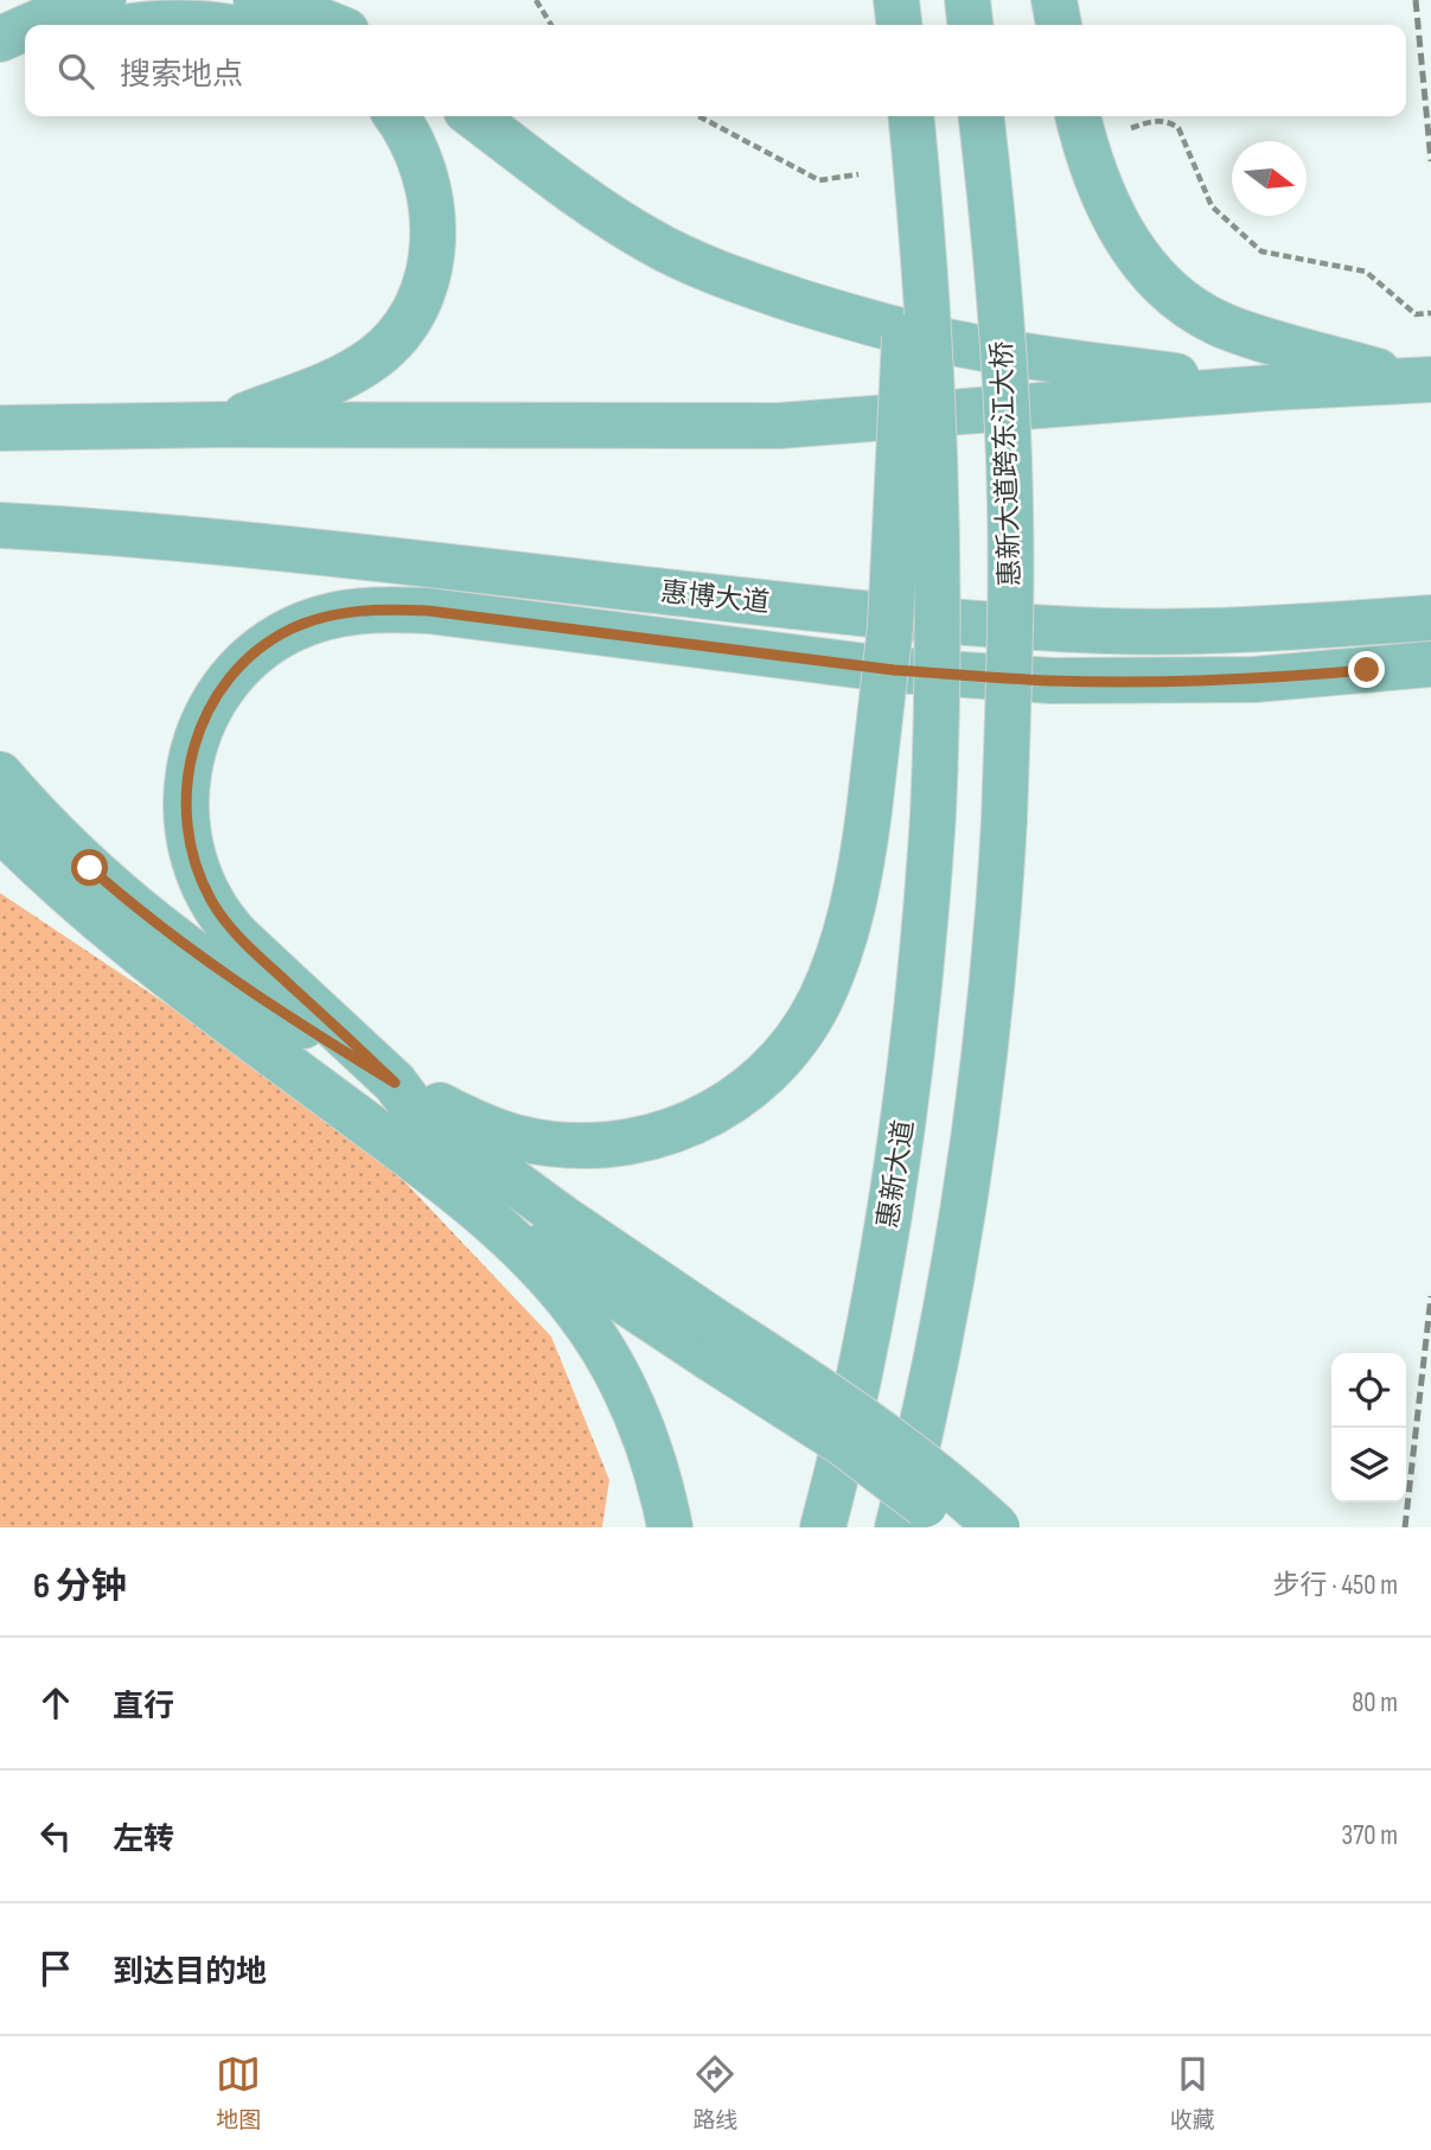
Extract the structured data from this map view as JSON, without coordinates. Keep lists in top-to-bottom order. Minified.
{"streets":{"main road":["惠新大道跨东江大桥","惠博大道","惠新大道"]},"north":"right","page":{"search":"搜索地点","heading":["6 分钟","步行 · 450 m"],"list":[["直行","80 m"],["左转","370 m"],"到达目的地"],"nav":["地图","路线","收藏"]}}
